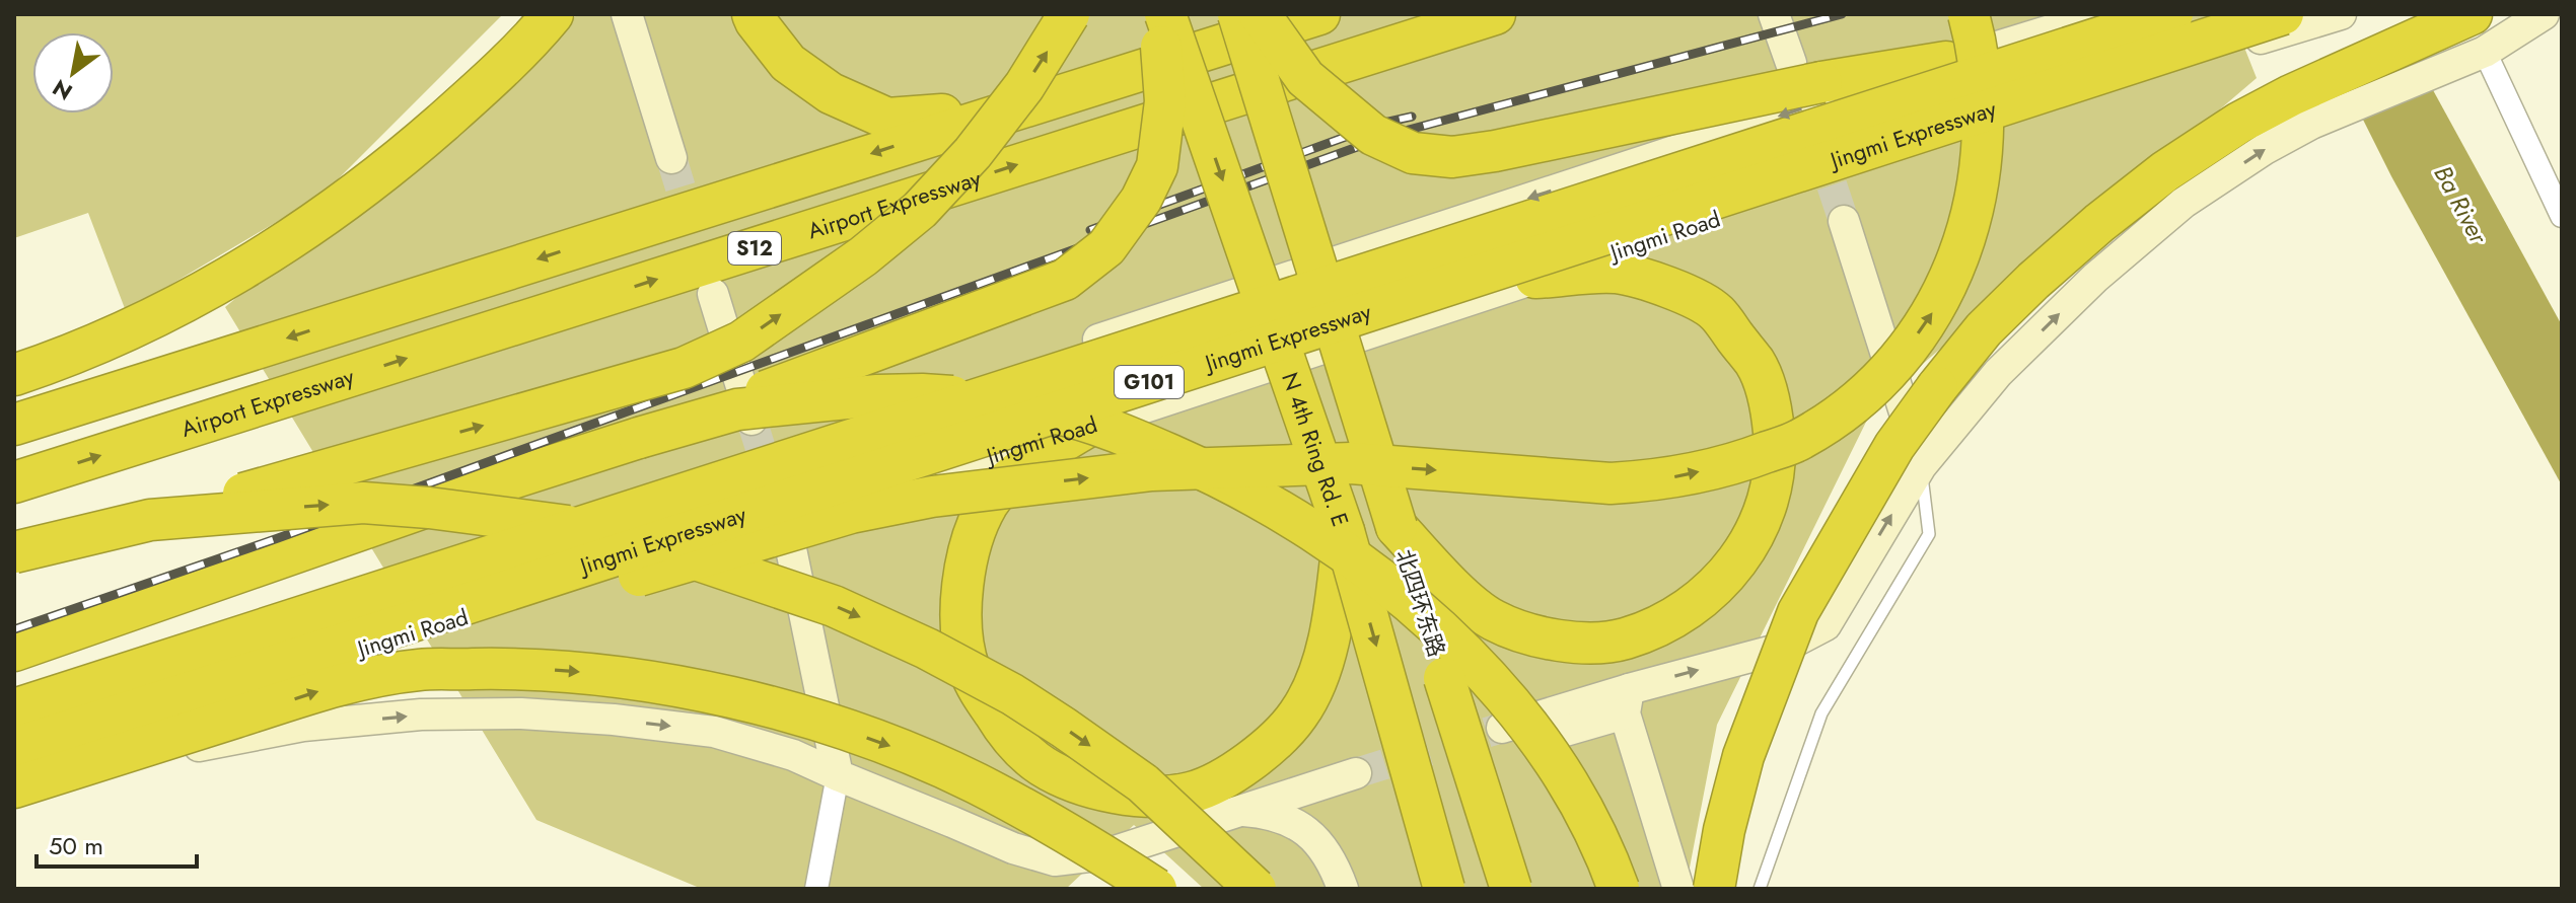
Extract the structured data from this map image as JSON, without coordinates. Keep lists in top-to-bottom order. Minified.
{"streets":{"highway":["Jingmi Expressway","Airport Expressway","S12","G101","N 4th Ring Rd. E"],"main road":["Jingmi Road"]},"water":["Ba River"],"scale_bar":"50 m","north":"bottom left"}
